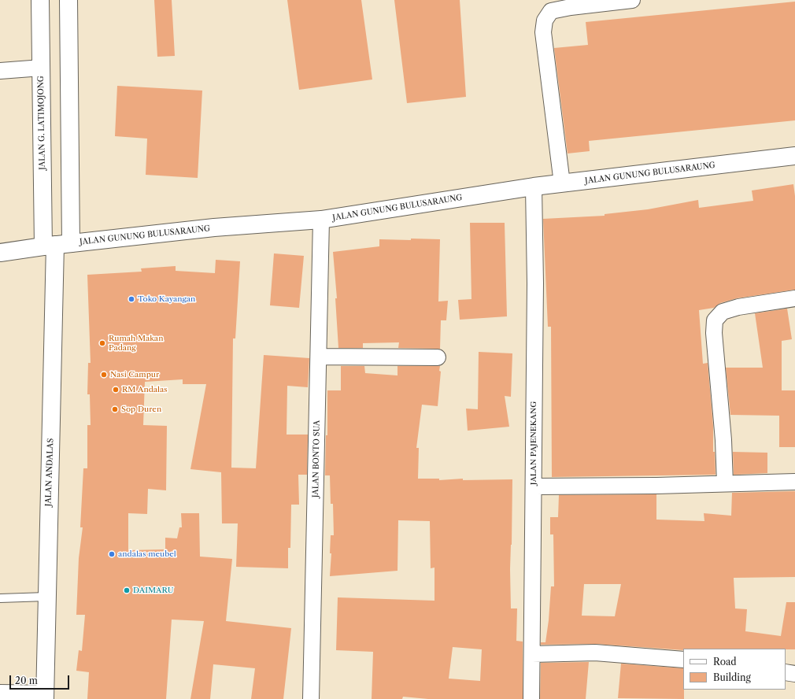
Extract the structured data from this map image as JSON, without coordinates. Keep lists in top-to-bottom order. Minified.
{"streets":{"main road":["JALAN G. LATIMOJONG","JALAN GUNUNG BULUSARAUNG","JALAN ANDALAS"],"street":["JALAN PAJENEKANG","JALAN BONTO SUA"]},"crossings":[["JALAN G. LATIMOJONG","JALAN GUNUNG BULUSARAUNG"],["JALAN G. LATIMOJONG","JALAN ANDALAS"],["JALAN GUNUNG BULUSARAUNG","JALAN PAJENEKANG"],["JALAN GUNUNG BULUSARAUNG","JALAN BONTO SUA"],["JALAN GUNUNG BULUSARAUNG","JALAN ANDALAS"]],"places":["Toko Kayangan","Rumah Makan Padang","Nasi Campur","RM Andalas","Sop Duren","andalas meubel","DAIMARU"],"legend":["Road","Building"],"scale_bar":"20 m"}
